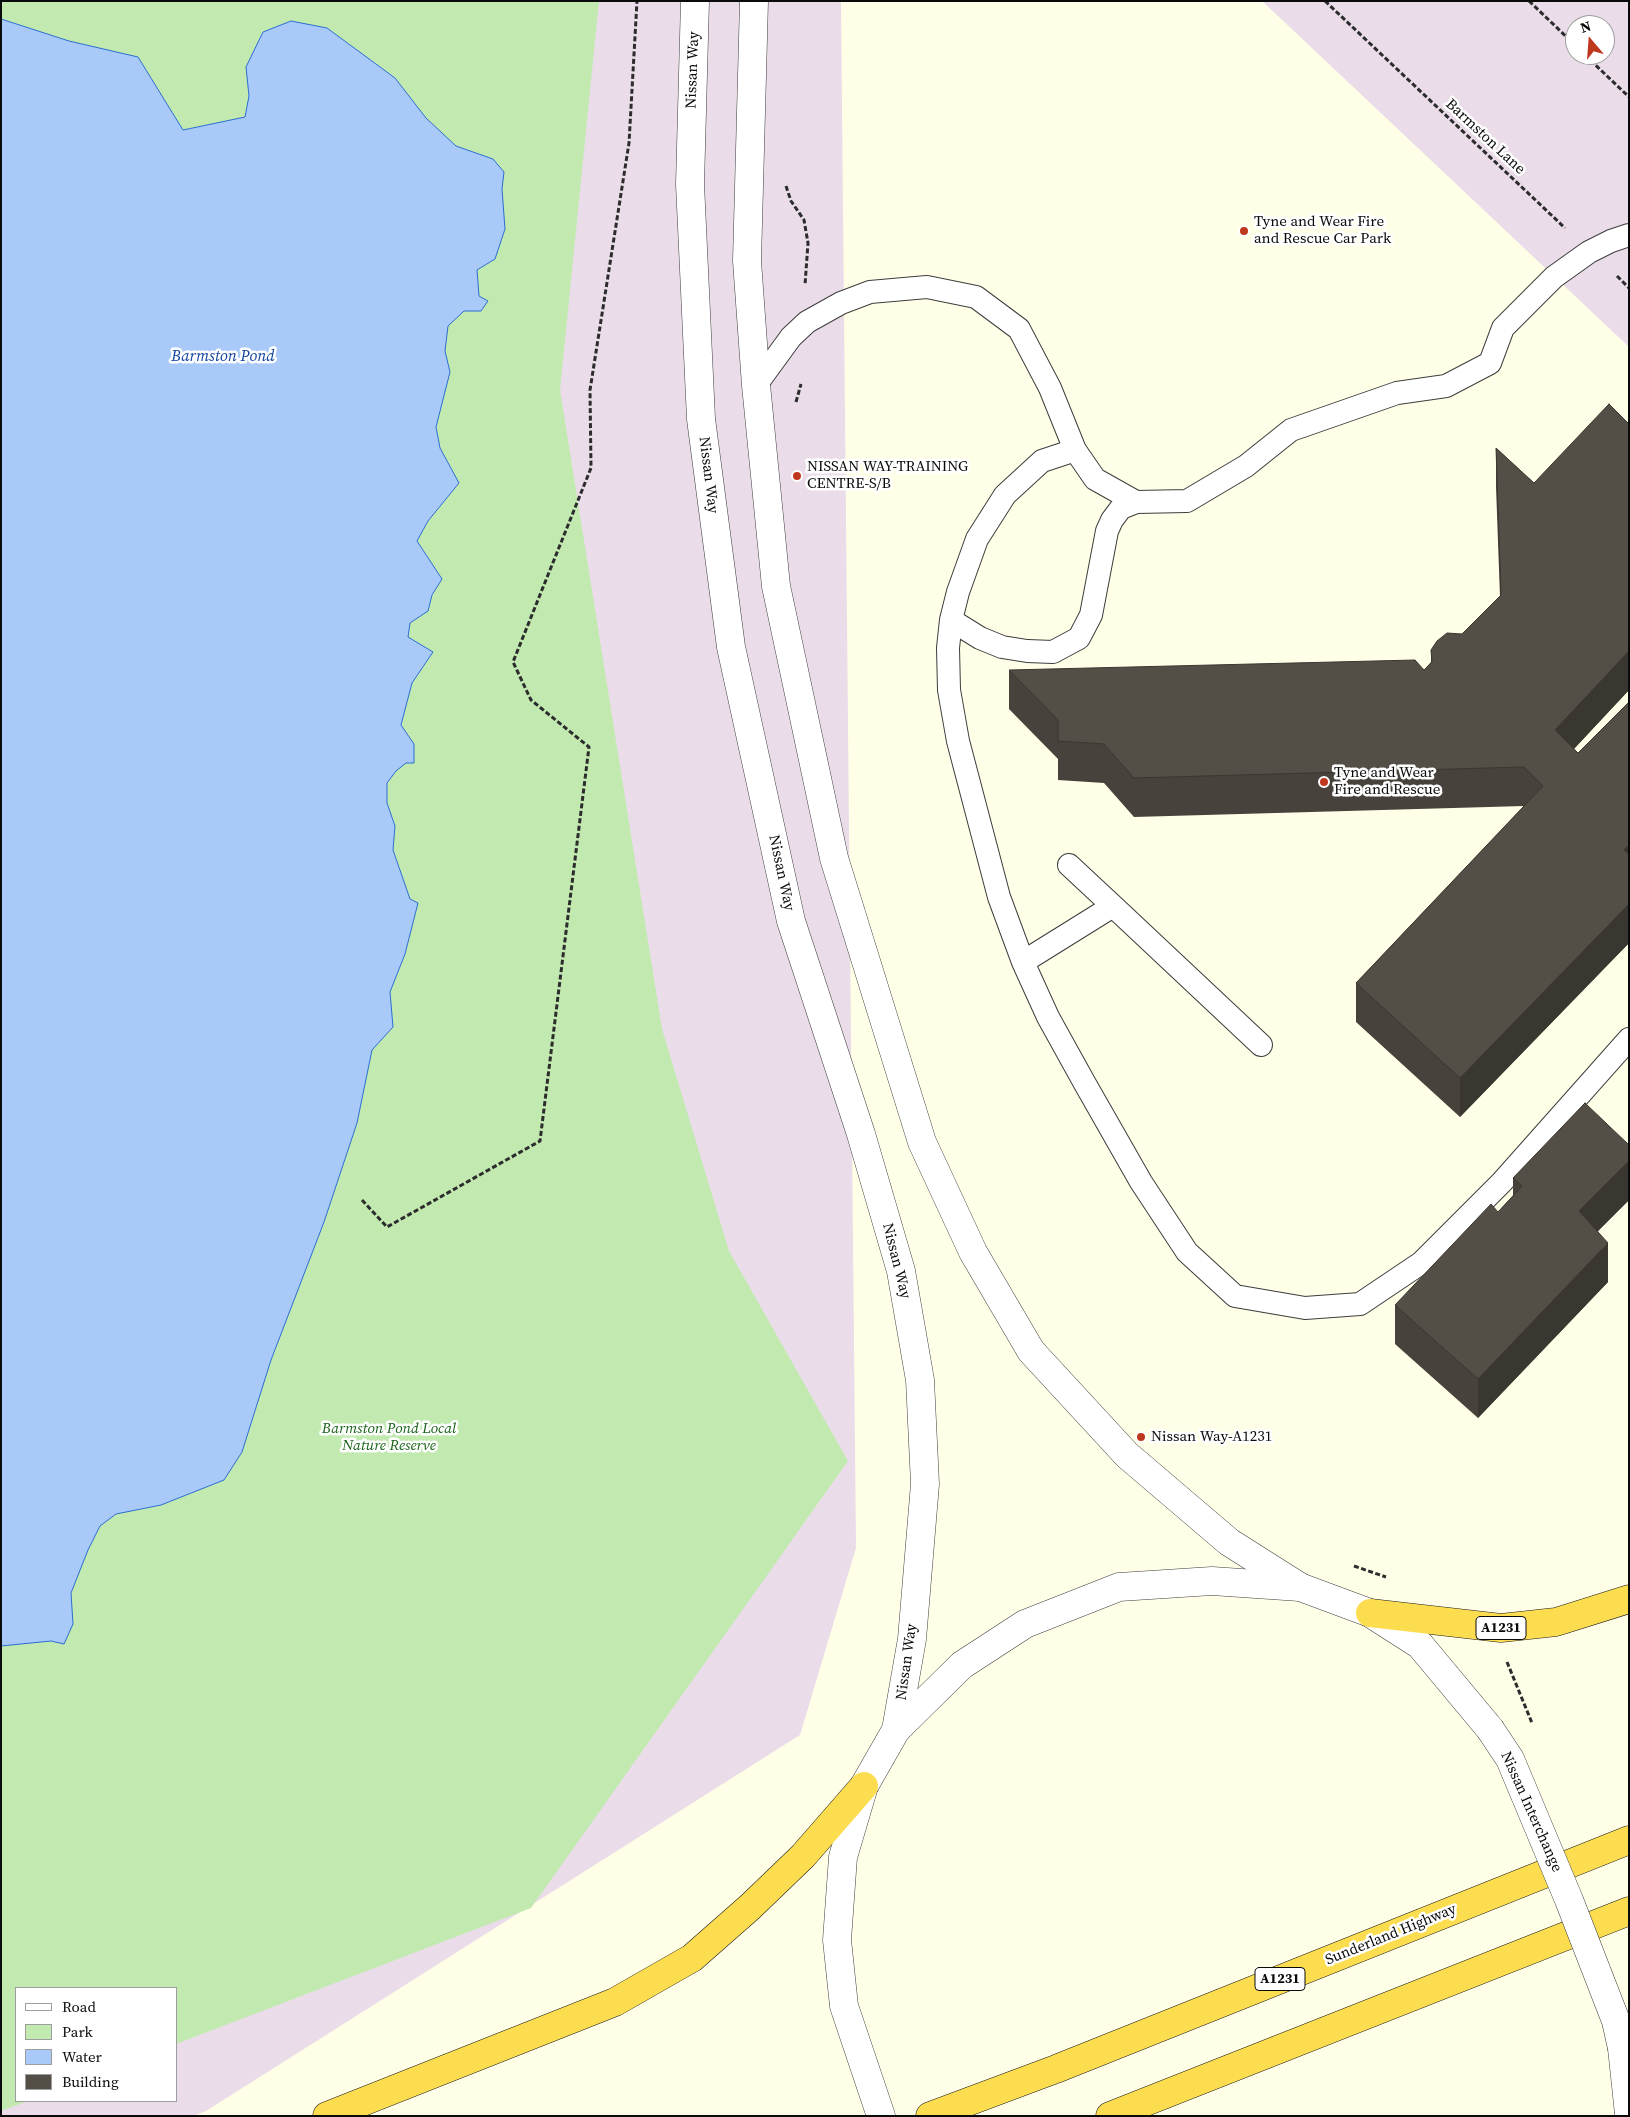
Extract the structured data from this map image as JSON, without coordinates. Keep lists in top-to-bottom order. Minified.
{"streets":{"highway":["A1231","Sunderland Highway"],"street":["Nissan Way","Nissan Interchange"],"path":["Barmston Lane"]},"crossings":[["Nissan Way","Nissan Interchange"],["A1231","Nissan Interchange"]],"water":["Barmston Pond"],"parks":["Barmston Pond Local Nature Reserve"],"places":["Tyne and Wear Fire and Rescue Car Park","NISSAN WAY-TRAINING CENTRE-S/B","Tyne and Wear Fire and Rescue","Nissan Way-A1231"],"legend":["Road","Park","Water","Building"],"north":"top"}
